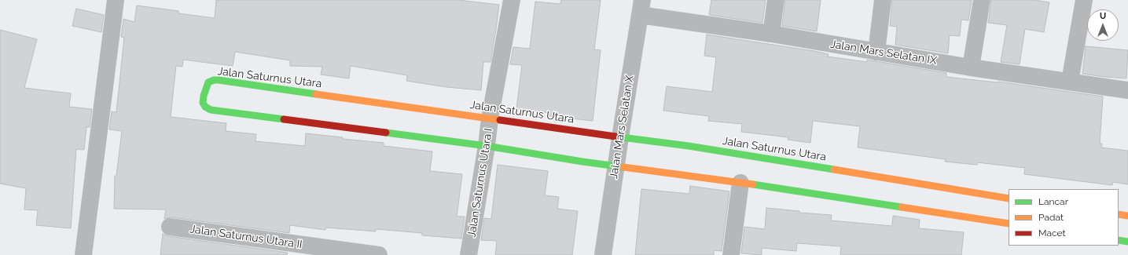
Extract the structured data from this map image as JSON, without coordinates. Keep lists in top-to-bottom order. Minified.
{"streets":{"street":["Jalan Mars Selatan IX","Jalan Saturnus Utara","Jalan Mars Selatan X","Jalan Saturnus Utara I","Jalan Saturnus Utara II"]},"crossings":[["Jalan Mars Selatan IX","Jalan Mars Selatan X"],["Jalan Saturnus Utara","Jalan Mars Selatan X"],["Jalan Saturnus Utara","Jalan Saturnus Utara I"]],"legend":["Lancar","Padat","Macet"],"north":"top"}
